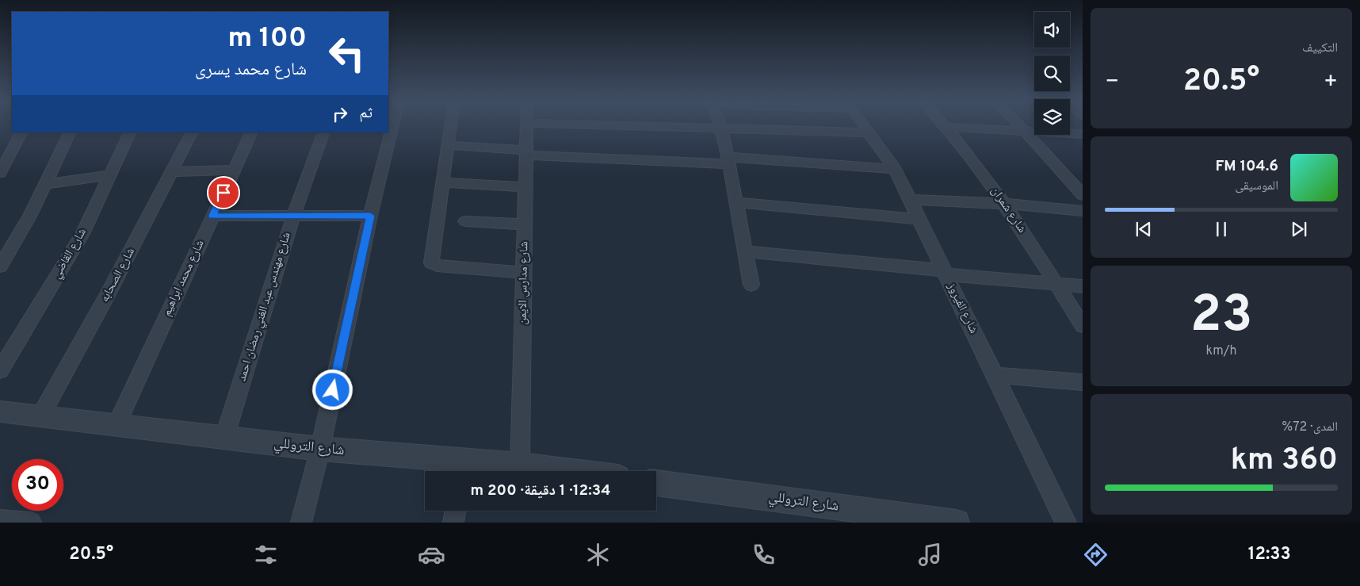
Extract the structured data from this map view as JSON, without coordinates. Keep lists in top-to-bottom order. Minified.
{"streets":{"street":["شارع شمران","شارع القاضي","شارع الصحابه","شارع محمد ابراهيم","شارع مدارس الايمن","شارع مهندس عبد الغني رمضان احمد","شارع الفيروز","شارع التروللي"]},"crossings":[["شارع الصحابه","شارع التروللي"],["شارع محمد ابراهيم","شارع التروللي"],["شارع مدارس الايمن","شارع التروللي"],["شارع مهندس عبد الغني رمضان احمد","شارع التروللي"]],"page":{"tile":["التكييف",["23","km/h"],["المدى · 72%","360 km"]],"turn":["100 m","شارع محمد يسرى"],"heat":["−","20.5°","+"],"then":"ثم","song":["104.6 FM","الموسيقى"],"limit":"30","trip":"12:34 · 1 دقيقة · 200 m","tabs":["12:33","20.5°"]}}
